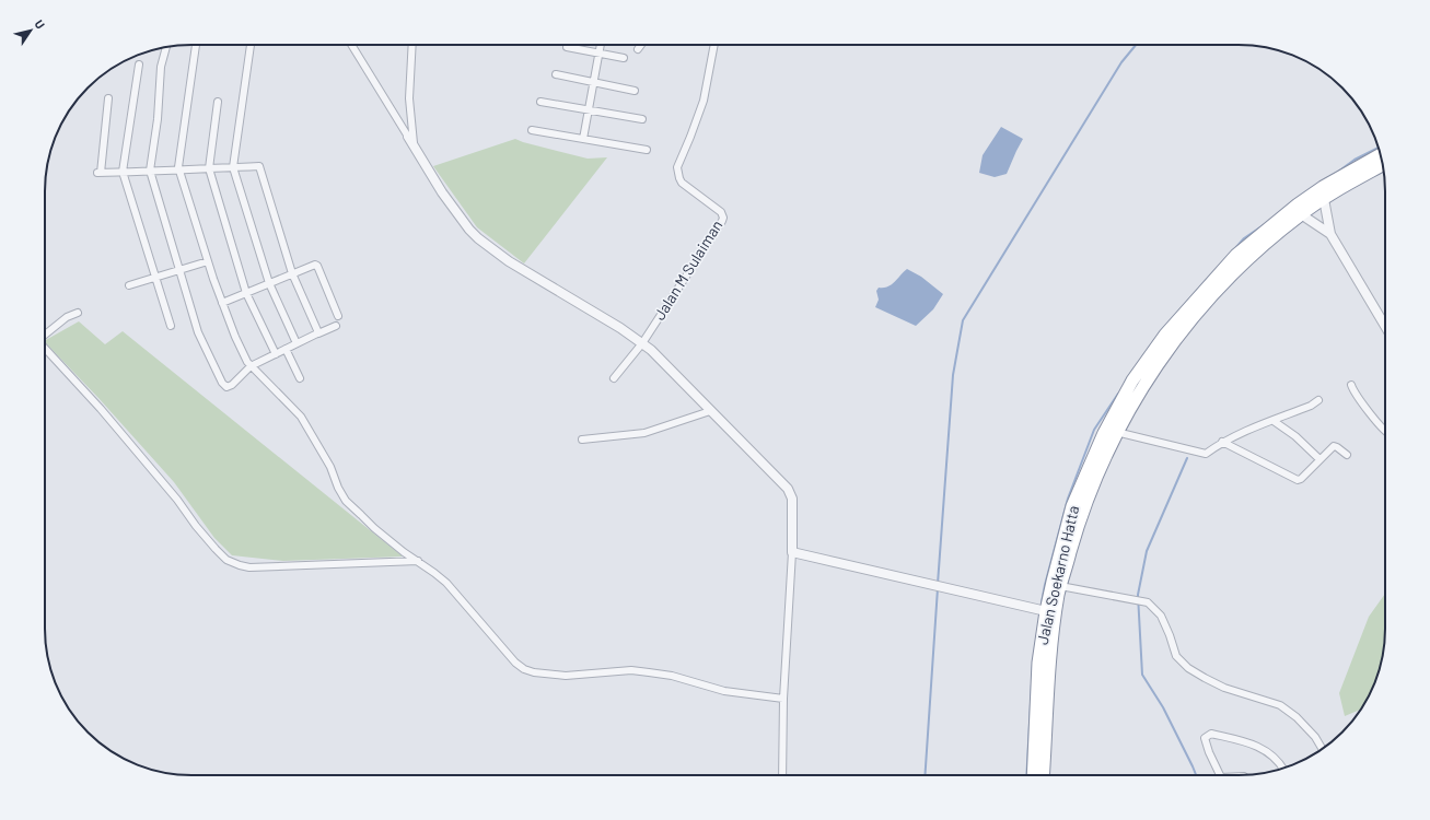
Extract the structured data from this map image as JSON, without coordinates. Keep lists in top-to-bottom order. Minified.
{"streets":{"highway":["Jalan Soekarno Hatta"],"street":["Jalan M Sulaiman"]},"north":"top right"}
